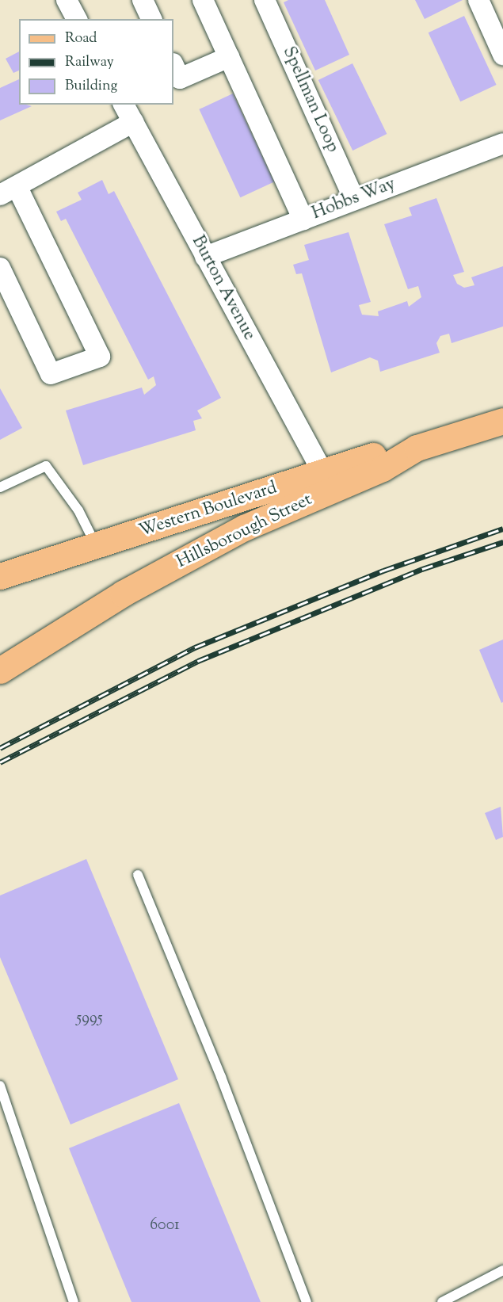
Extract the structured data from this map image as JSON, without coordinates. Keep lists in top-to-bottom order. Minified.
{"streets":{"main road":["Western Boulevard","Hillsborough Street"],"street":["Spellman Loop","Hobbs Way","Burton Avenue"]},"crossings":[["Spellman Loop","Hobbs Way"],["Hobbs Way","Burton Avenue"],["Burton Avenue","Western Boulevard"],["Western Boulevard","Hillsborough Street"]],"house_numbers":["5995","6001"],"legend":["Road","Railway","Building"]}
